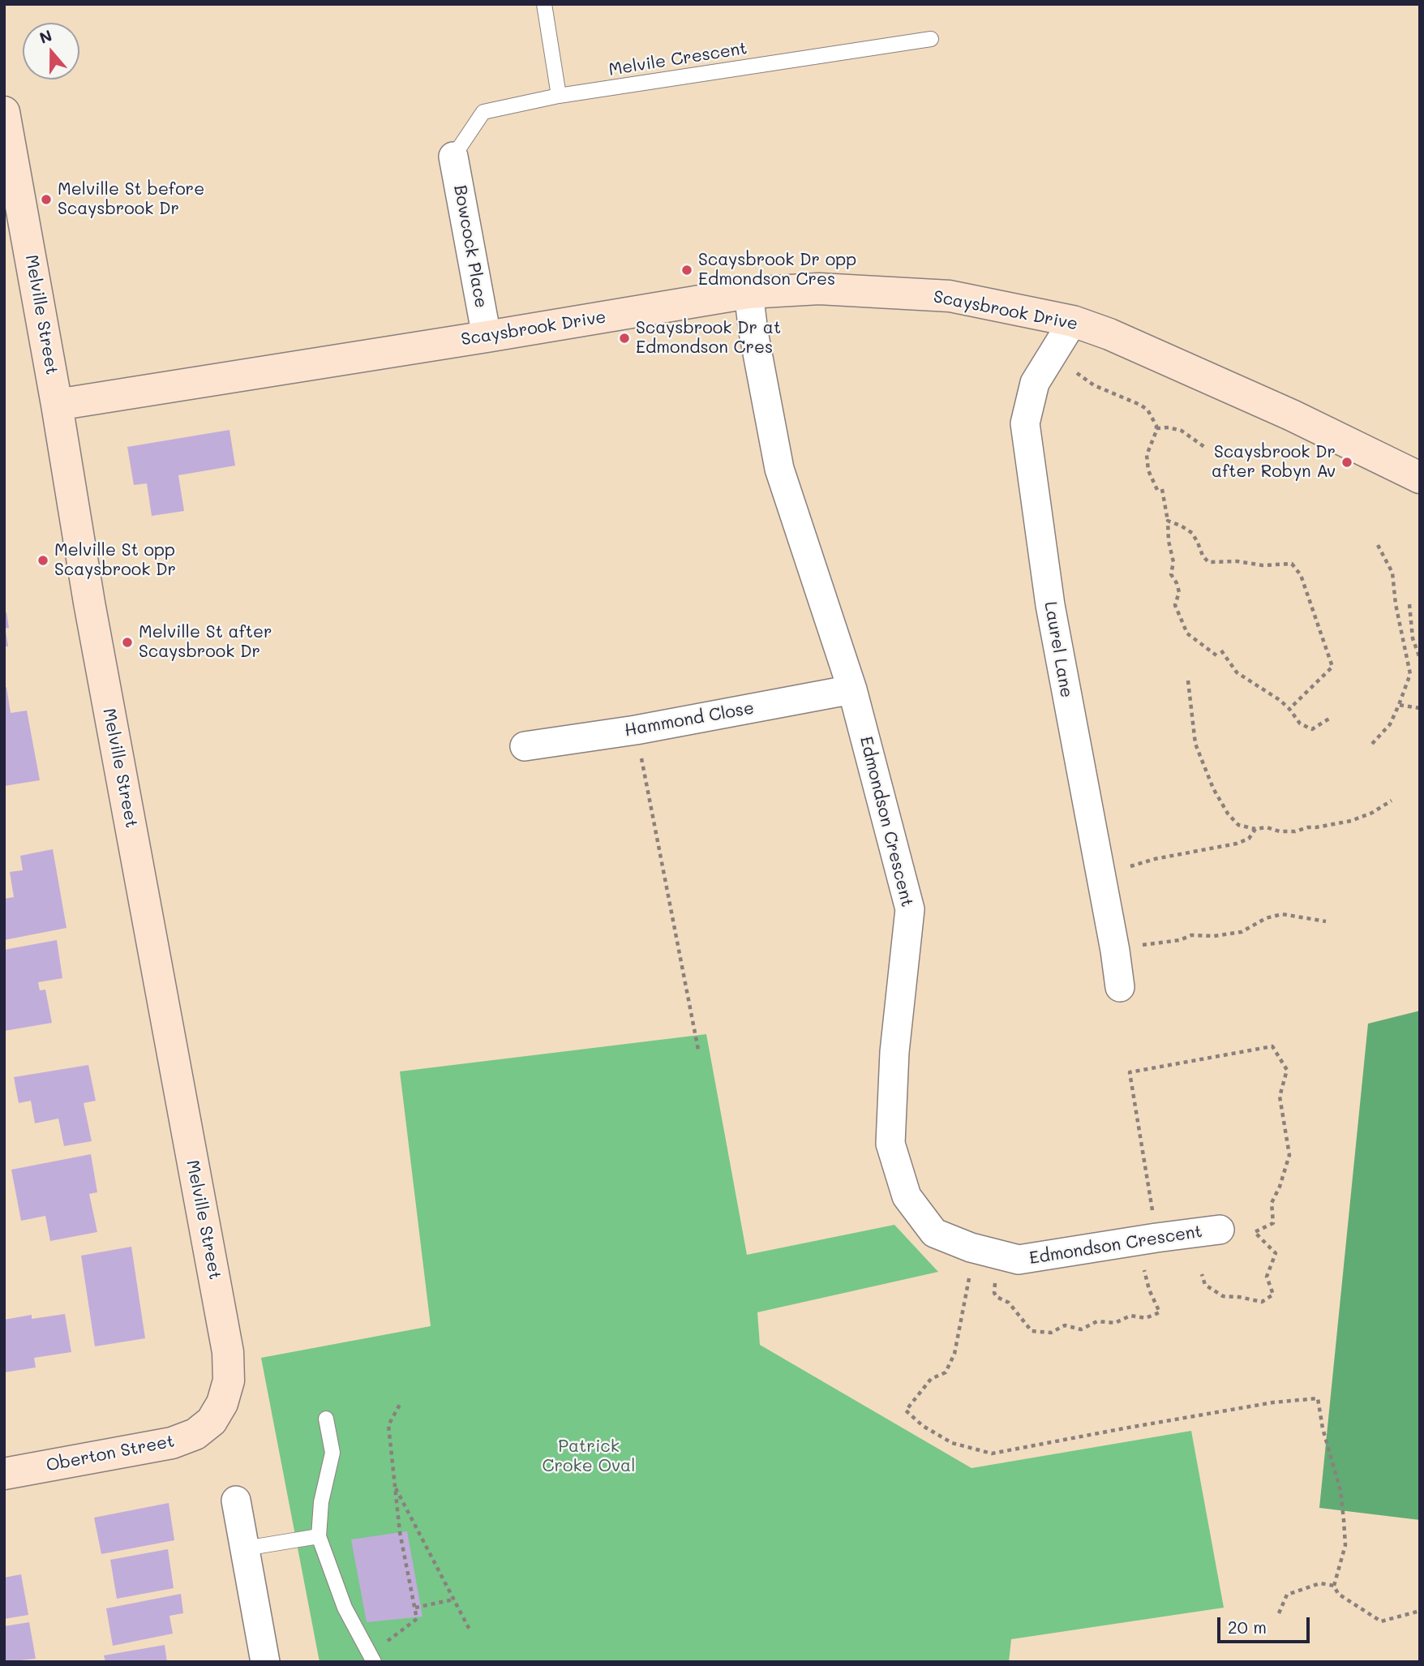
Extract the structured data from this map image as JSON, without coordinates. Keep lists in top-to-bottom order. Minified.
{"streets":{"street":["Bowcock Place","Scaysbrook Drive","Melville Street","Laurel Lane","Hammond Close","Edmondson Crescent","Oberton Street"],"lane":["Melvile Crescent"]},"crossings":[["Melvile Crescent","Bowcock Place"],["Bowcock Place","Scaysbrook Drive"],["Scaysbrook Drive","Melville Street"],["Scaysbrook Drive","Laurel Lane"],["Scaysbrook Drive","Edmondson Crescent"],["Melville Street","Oberton Street"],["Hammond Close","Edmondson Crescent"]],"parks":["Patrick Croke Oval"],"places":["Melville St before Scaysbrook Dr","Scaysbrook Dr opp Edmondson Cres","Scaysbrook Dr at Edmondson Cres","Scaysbrook Dr after Robyn Av","Melville St opp Scaysbrook Dr","Melville St after Scaysbrook Dr"],"scale_bar":"20 m","north":"top"}
